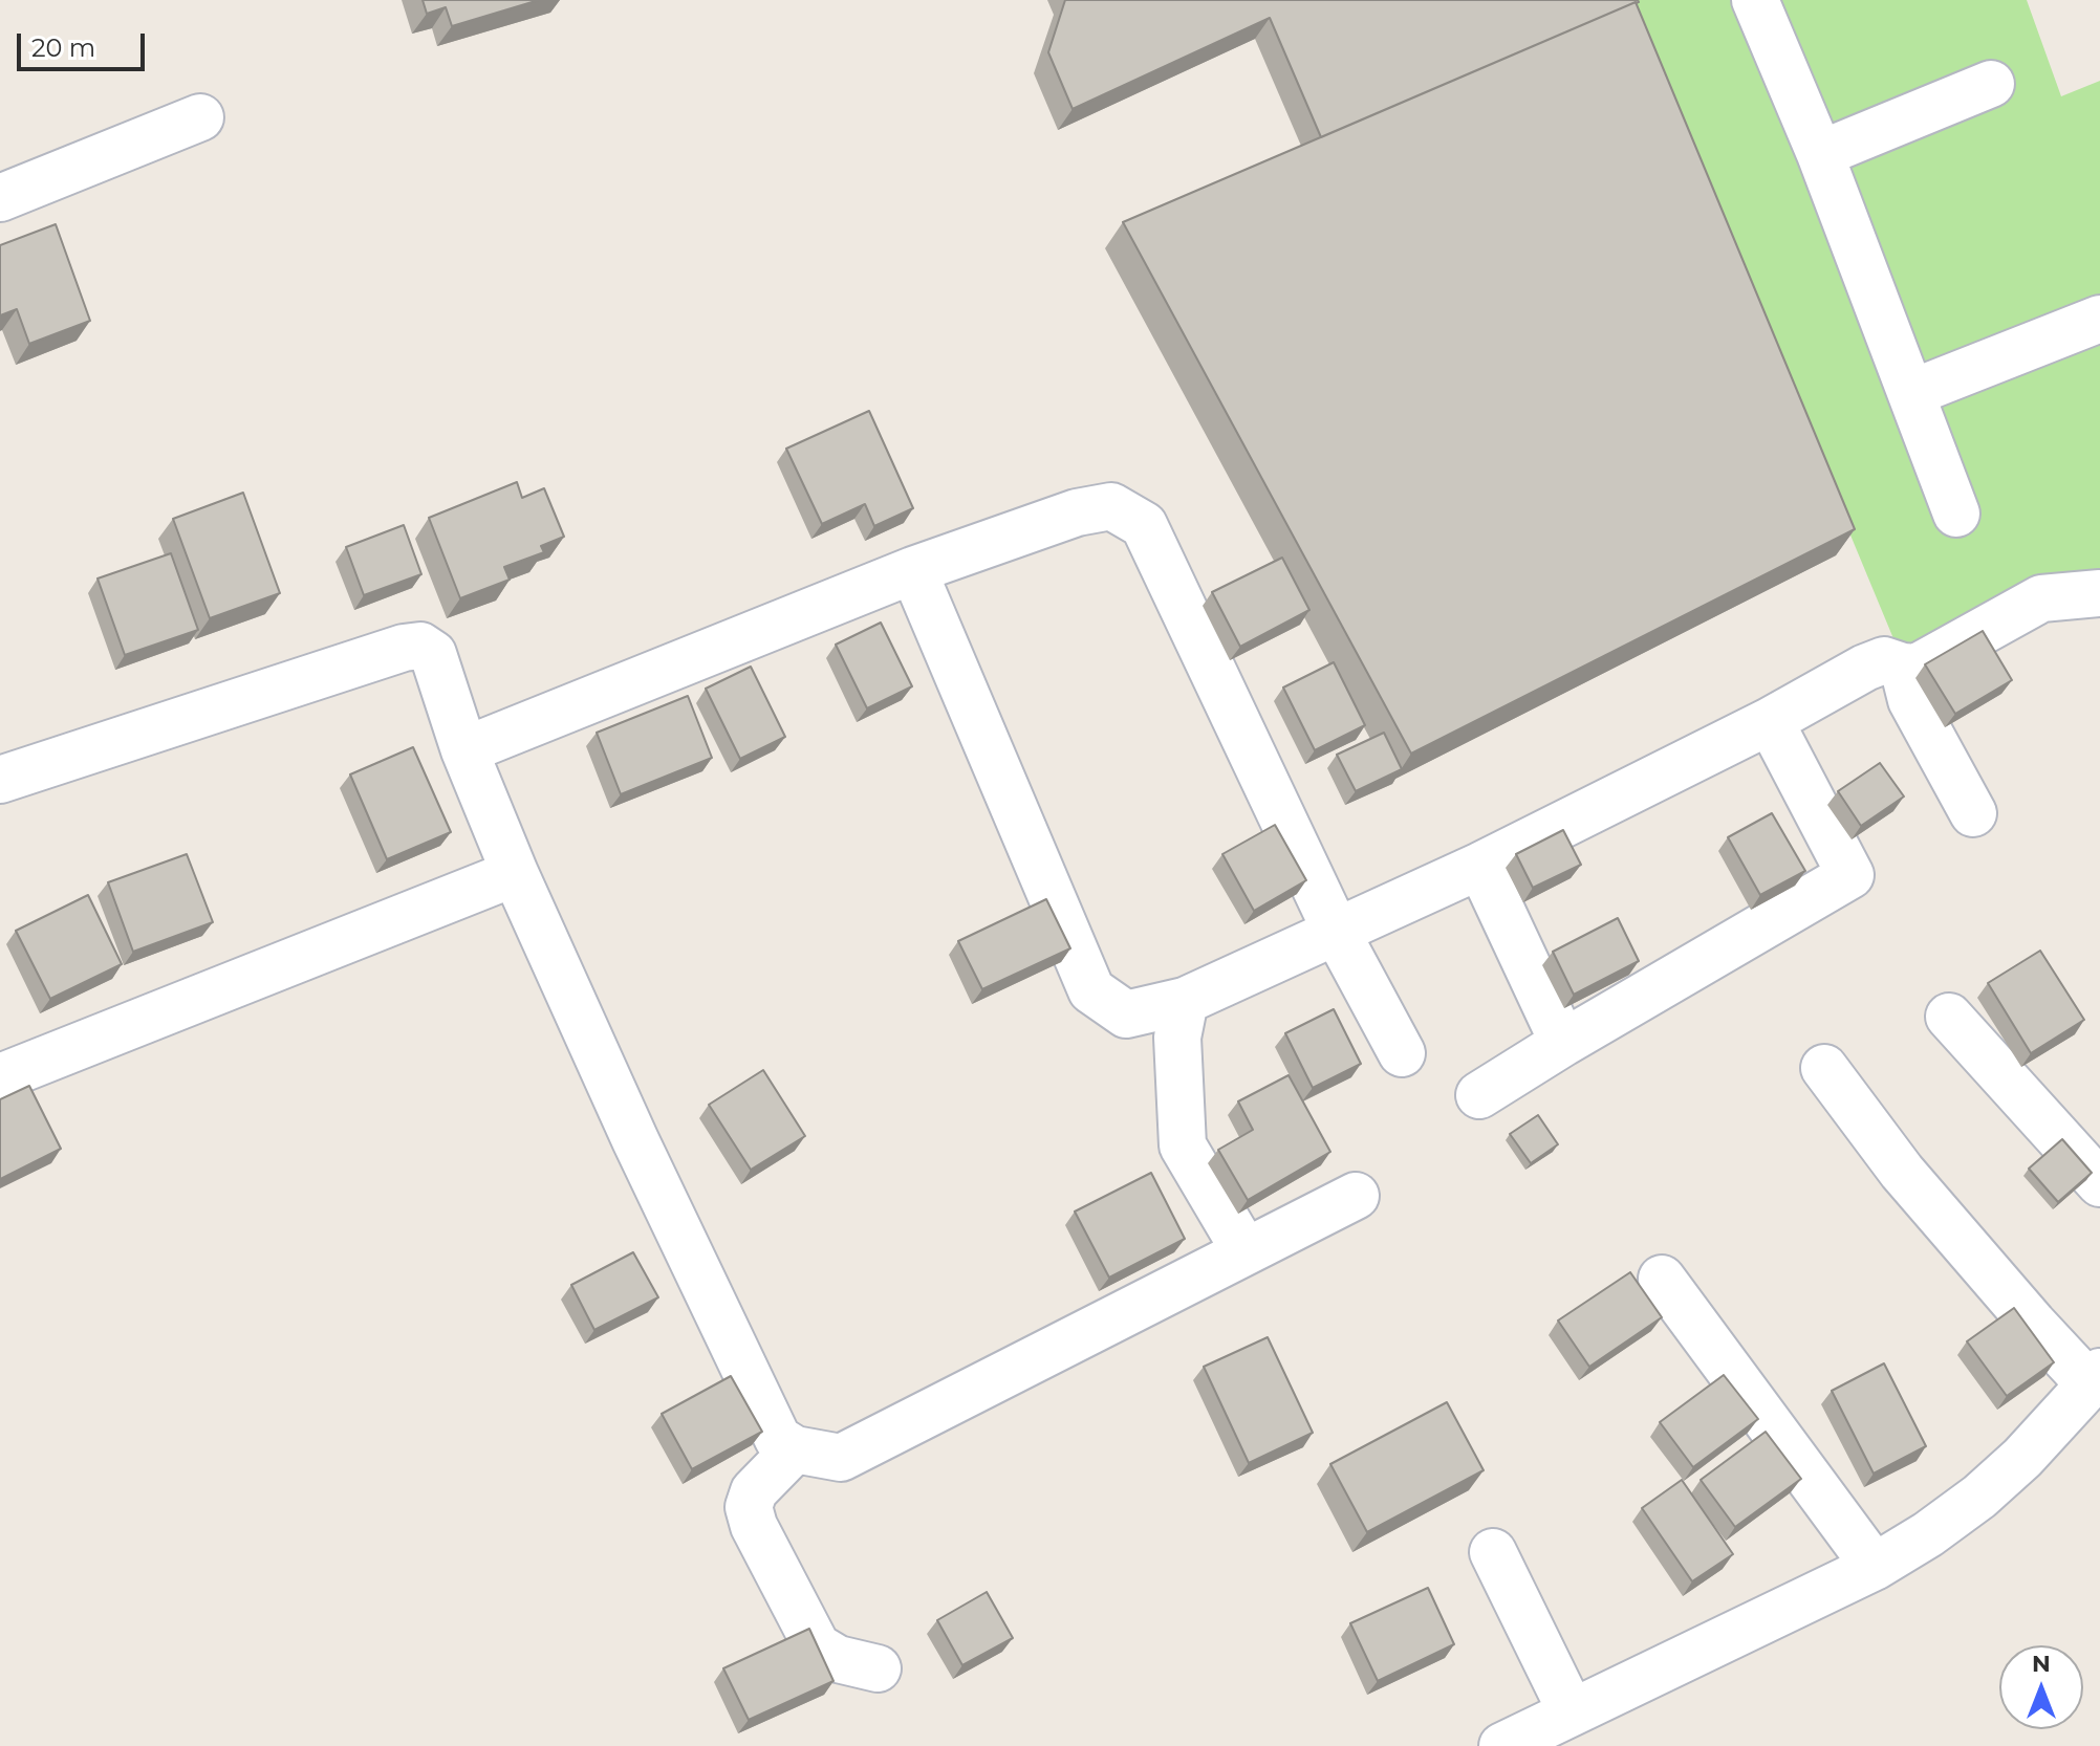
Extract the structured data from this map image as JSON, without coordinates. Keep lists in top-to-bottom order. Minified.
{"scale_bar":"20 m","north":"top"}
